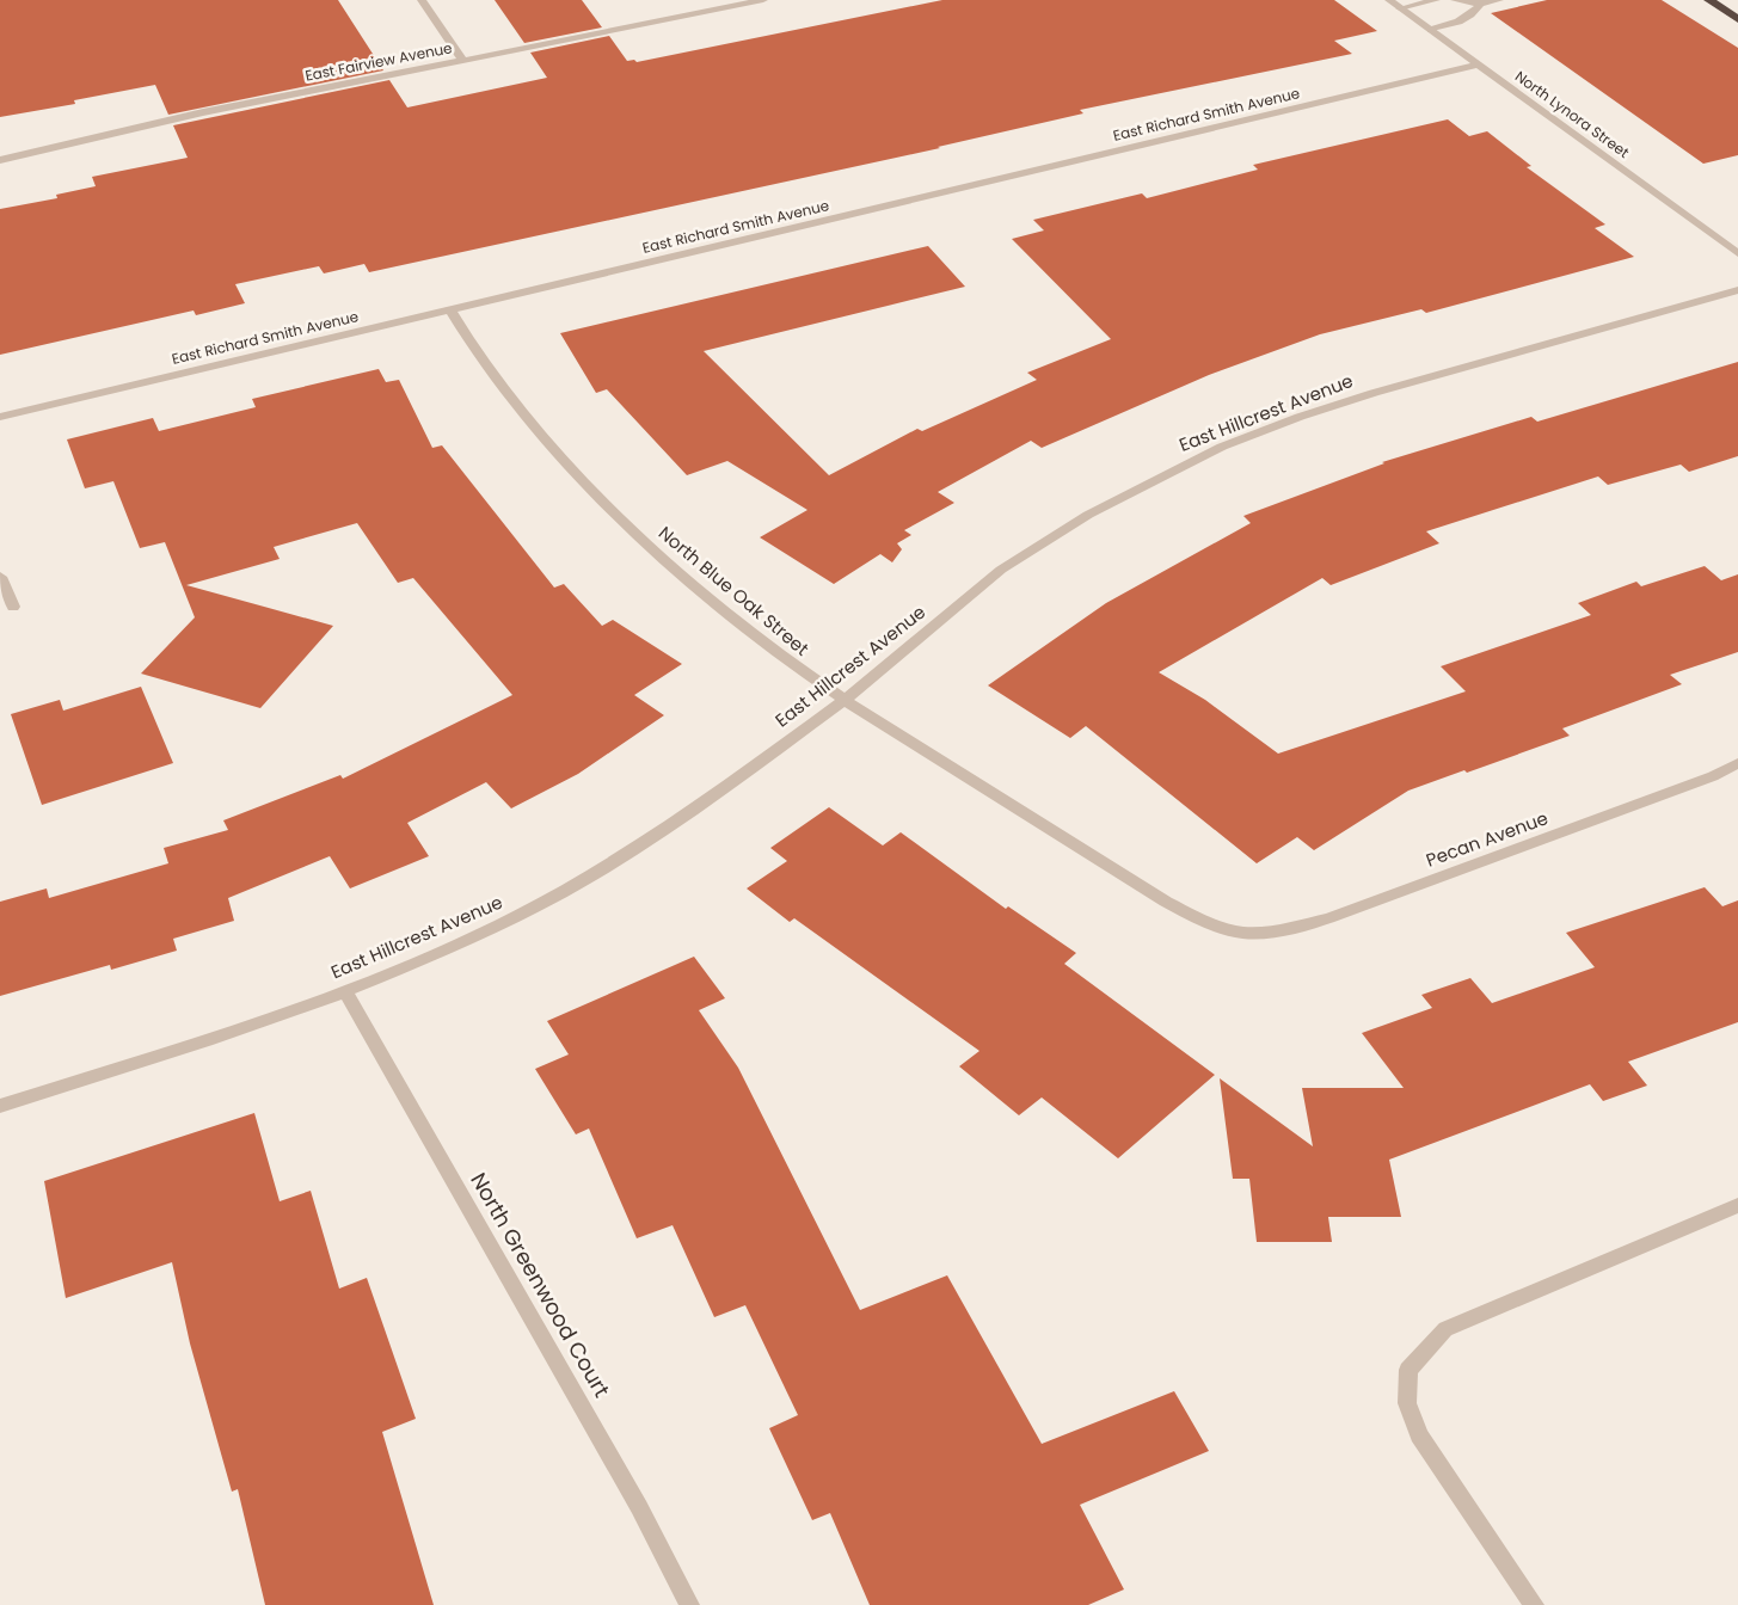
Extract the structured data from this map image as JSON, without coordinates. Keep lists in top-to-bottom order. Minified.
{"streets":{"street":["East Fairview Avenue","East Richard Smith Avenue","North Lynora Street","East Hillcrest Avenue","North Blue Oak Street","Pecan Avenue","North Greenwood Court"]},"crossings":[["East Richard Smith Avenue","North Lynora Street"],["East Richard Smith Avenue","North Blue Oak Street"],["East Hillcrest Avenue","North Blue Oak Street"],["East Hillcrest Avenue","North Greenwood Court"],["North Blue Oak Street","Pecan Avenue"]]}
